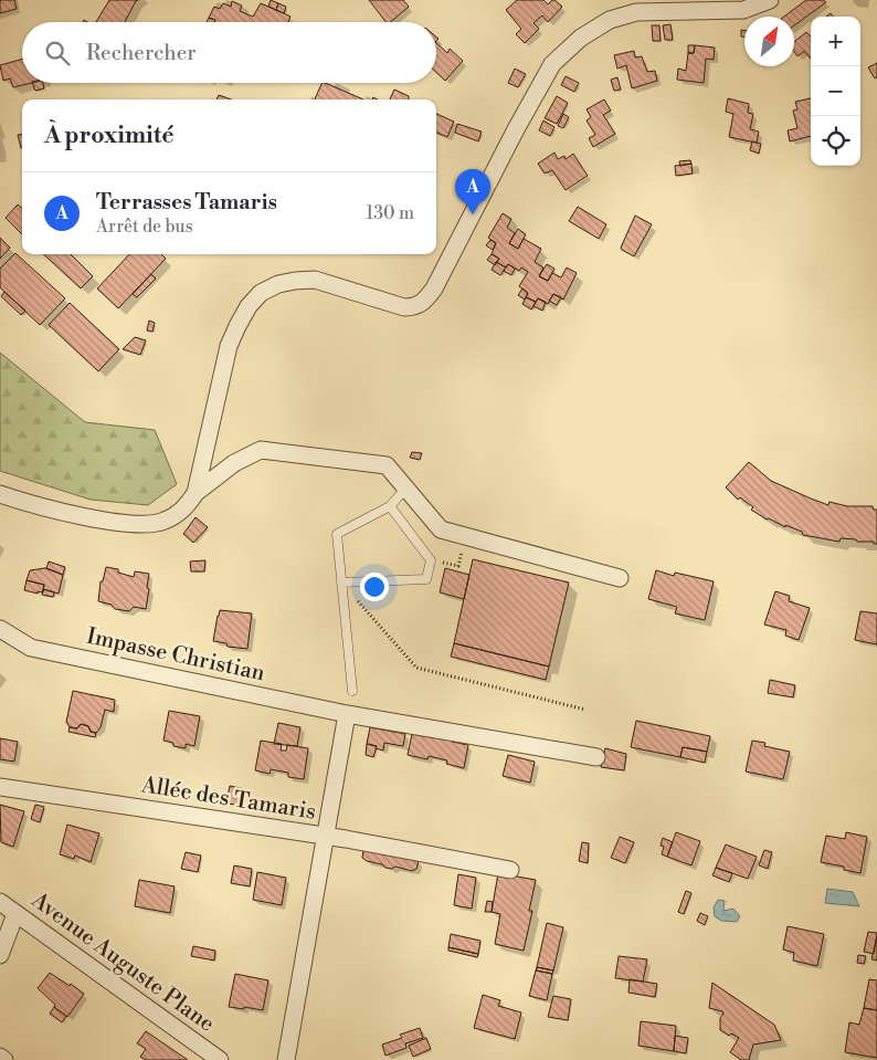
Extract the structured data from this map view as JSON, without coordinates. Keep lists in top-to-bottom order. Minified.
{"streets":{"street":["Impasse Christian","Allée des Tamaris","Avenue Auguste Plane"]},"north":"top right","page":{"map_buttons":["+","−"],"search":"Rechercher","heading":"À proximité","pins":"A","list":[{"mark":"A","name":"Terrasses Tamaris","note":"Arrêt de bus","value":"130 m"}]}}
